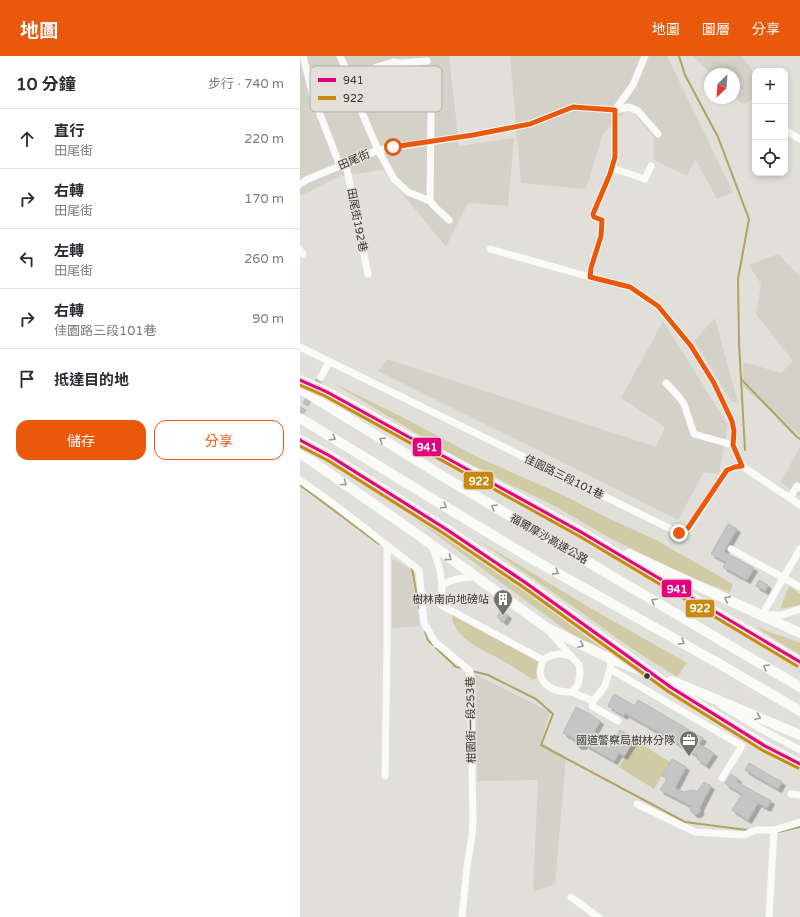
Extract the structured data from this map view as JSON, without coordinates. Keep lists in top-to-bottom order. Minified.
{"streets":{"highway":["福爾摩沙高速公路"],"street":["田尾街","田尾街192巷","佳園路三段101巷","柑園街一段253巷"]},"crossings":[["田尾街","田尾街192巷"]],"places":{"building":["樹林南向地磅站"],"office":["國道警察局樹林分隊"]},"lines":["transit line 941","transit line 922"],"legend":["941","922"],"north":"bottom left","page":{"header":"地圖","nav":["地圖","圖層","分享"],"heading":["10 分鐘","步行 · 740 m"],"map_buttons":["+","−"],"list":[["直行","田尾街","220 m"],["右轉","田尾街","170 m"],["左轉","田尾街","260 m"],["右轉","佳園路三段101巷","90 m"],"抵達目的地"],"buttons":["儲存","分享"]}}
